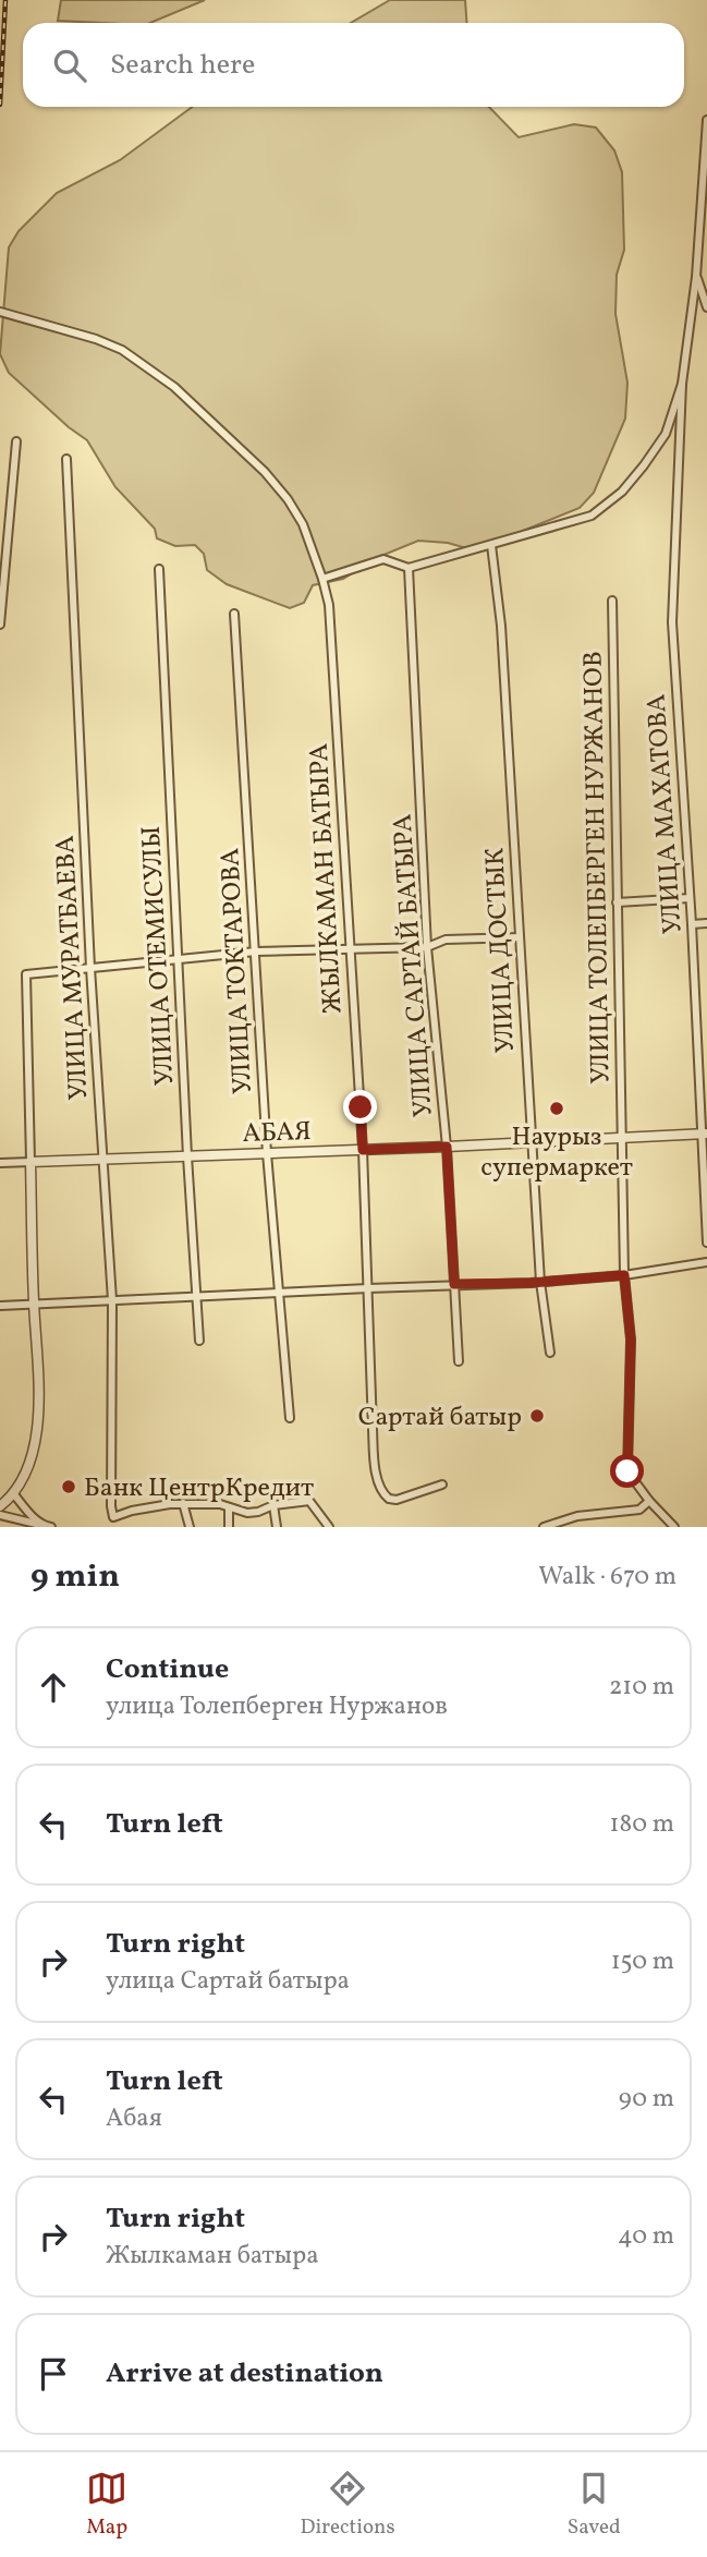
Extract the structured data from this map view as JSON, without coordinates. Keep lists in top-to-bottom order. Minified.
{"streets":{"street":["УЛИЦА МАХАТОВА","УЛИЦА ТОЛЕПБЕРГЕН НУРЖАНОВ","ЖЫЛКАМАН БАТЫРА","УЛИЦА ДОСТЫК","УЛИЦА ОТЕМИСУЛЫ","УЛИЦА САРТАЙ БАТЫРА","УЛИЦА МУРАТБАЕВА","УЛИЦА ТОКТАРОВА","АБАЯ"]},"crossings":[["УЛИЦА МАХАТОВА","АБАЯ"],["УЛИЦА ТОЛЕПБЕРГЕН НУРЖАНОВ","АБАЯ"],["ЖЫЛКАМАН БАТЫРА","АБАЯ"],["УЛИЦА ДОСТЫК","АБАЯ"],["УЛИЦА ОТЕМИСУЛЫ","АБАЯ"],["УЛИЦА САРТАЙ БАТЫРА","АБАЯ"],["УЛИЦА МУРАТБАЕВА","АБАЯ"],["УЛИЦА ТОКТАРОВА","АБАЯ"]],"places":["Наурыз супермаркет","Сартай батыр","Банк ЦентрКредит"],"page":{"search":"Search here","heading":["9 min","Walk · 670 m"],"list":[["Continue","улица Толепберген Нуржанов","210 m"],["Turn left","180 m"],["Turn right","улица Сартай батыра","150 m"],["Turn left","Абая","90 m"],["Turn right","Жылкаман батыра","40 m"],"Arrive at destination"],"nav":["Map","Directions","Saved"]}}
